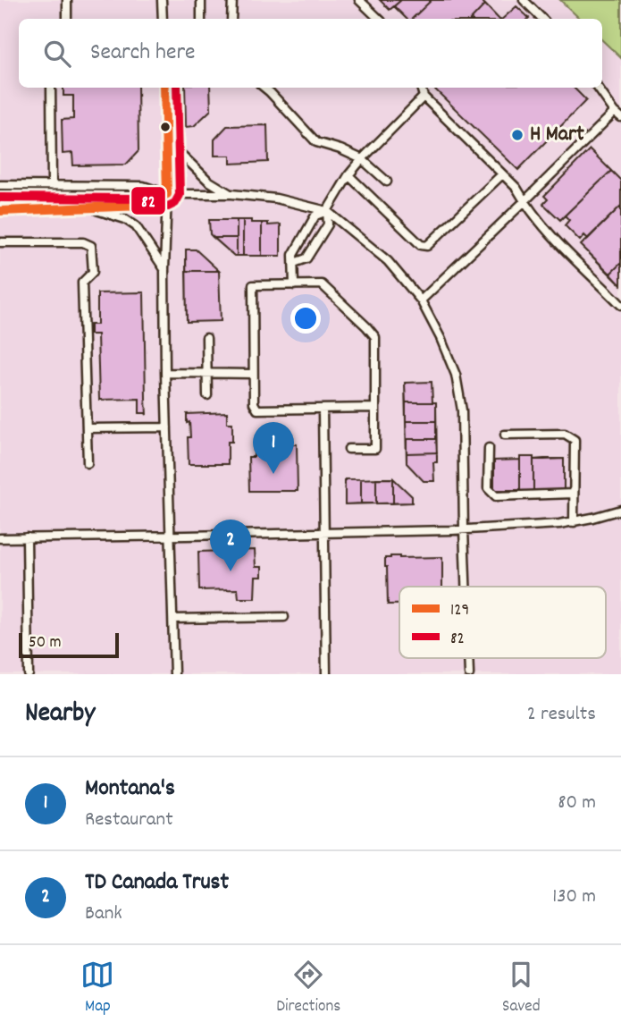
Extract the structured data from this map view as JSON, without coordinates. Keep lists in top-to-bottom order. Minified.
{"places":["H Mart"],"lines":["transit line 129","transit line 82"],"legend":["129","82"],"scale_bar":"50 m","page":{"search":"Search here","pins":["1","2"],"scale":"50 m","heading":["Nearby","2 results"],"list":[{"mark":"1","name":"Montana's","note":"Restaurant","value":"80 m"},{"mark":"2","name":"TD Canada Trust","note":"Bank","value":"130 m"}],"nav":["Map","Directions","Saved"]}}
